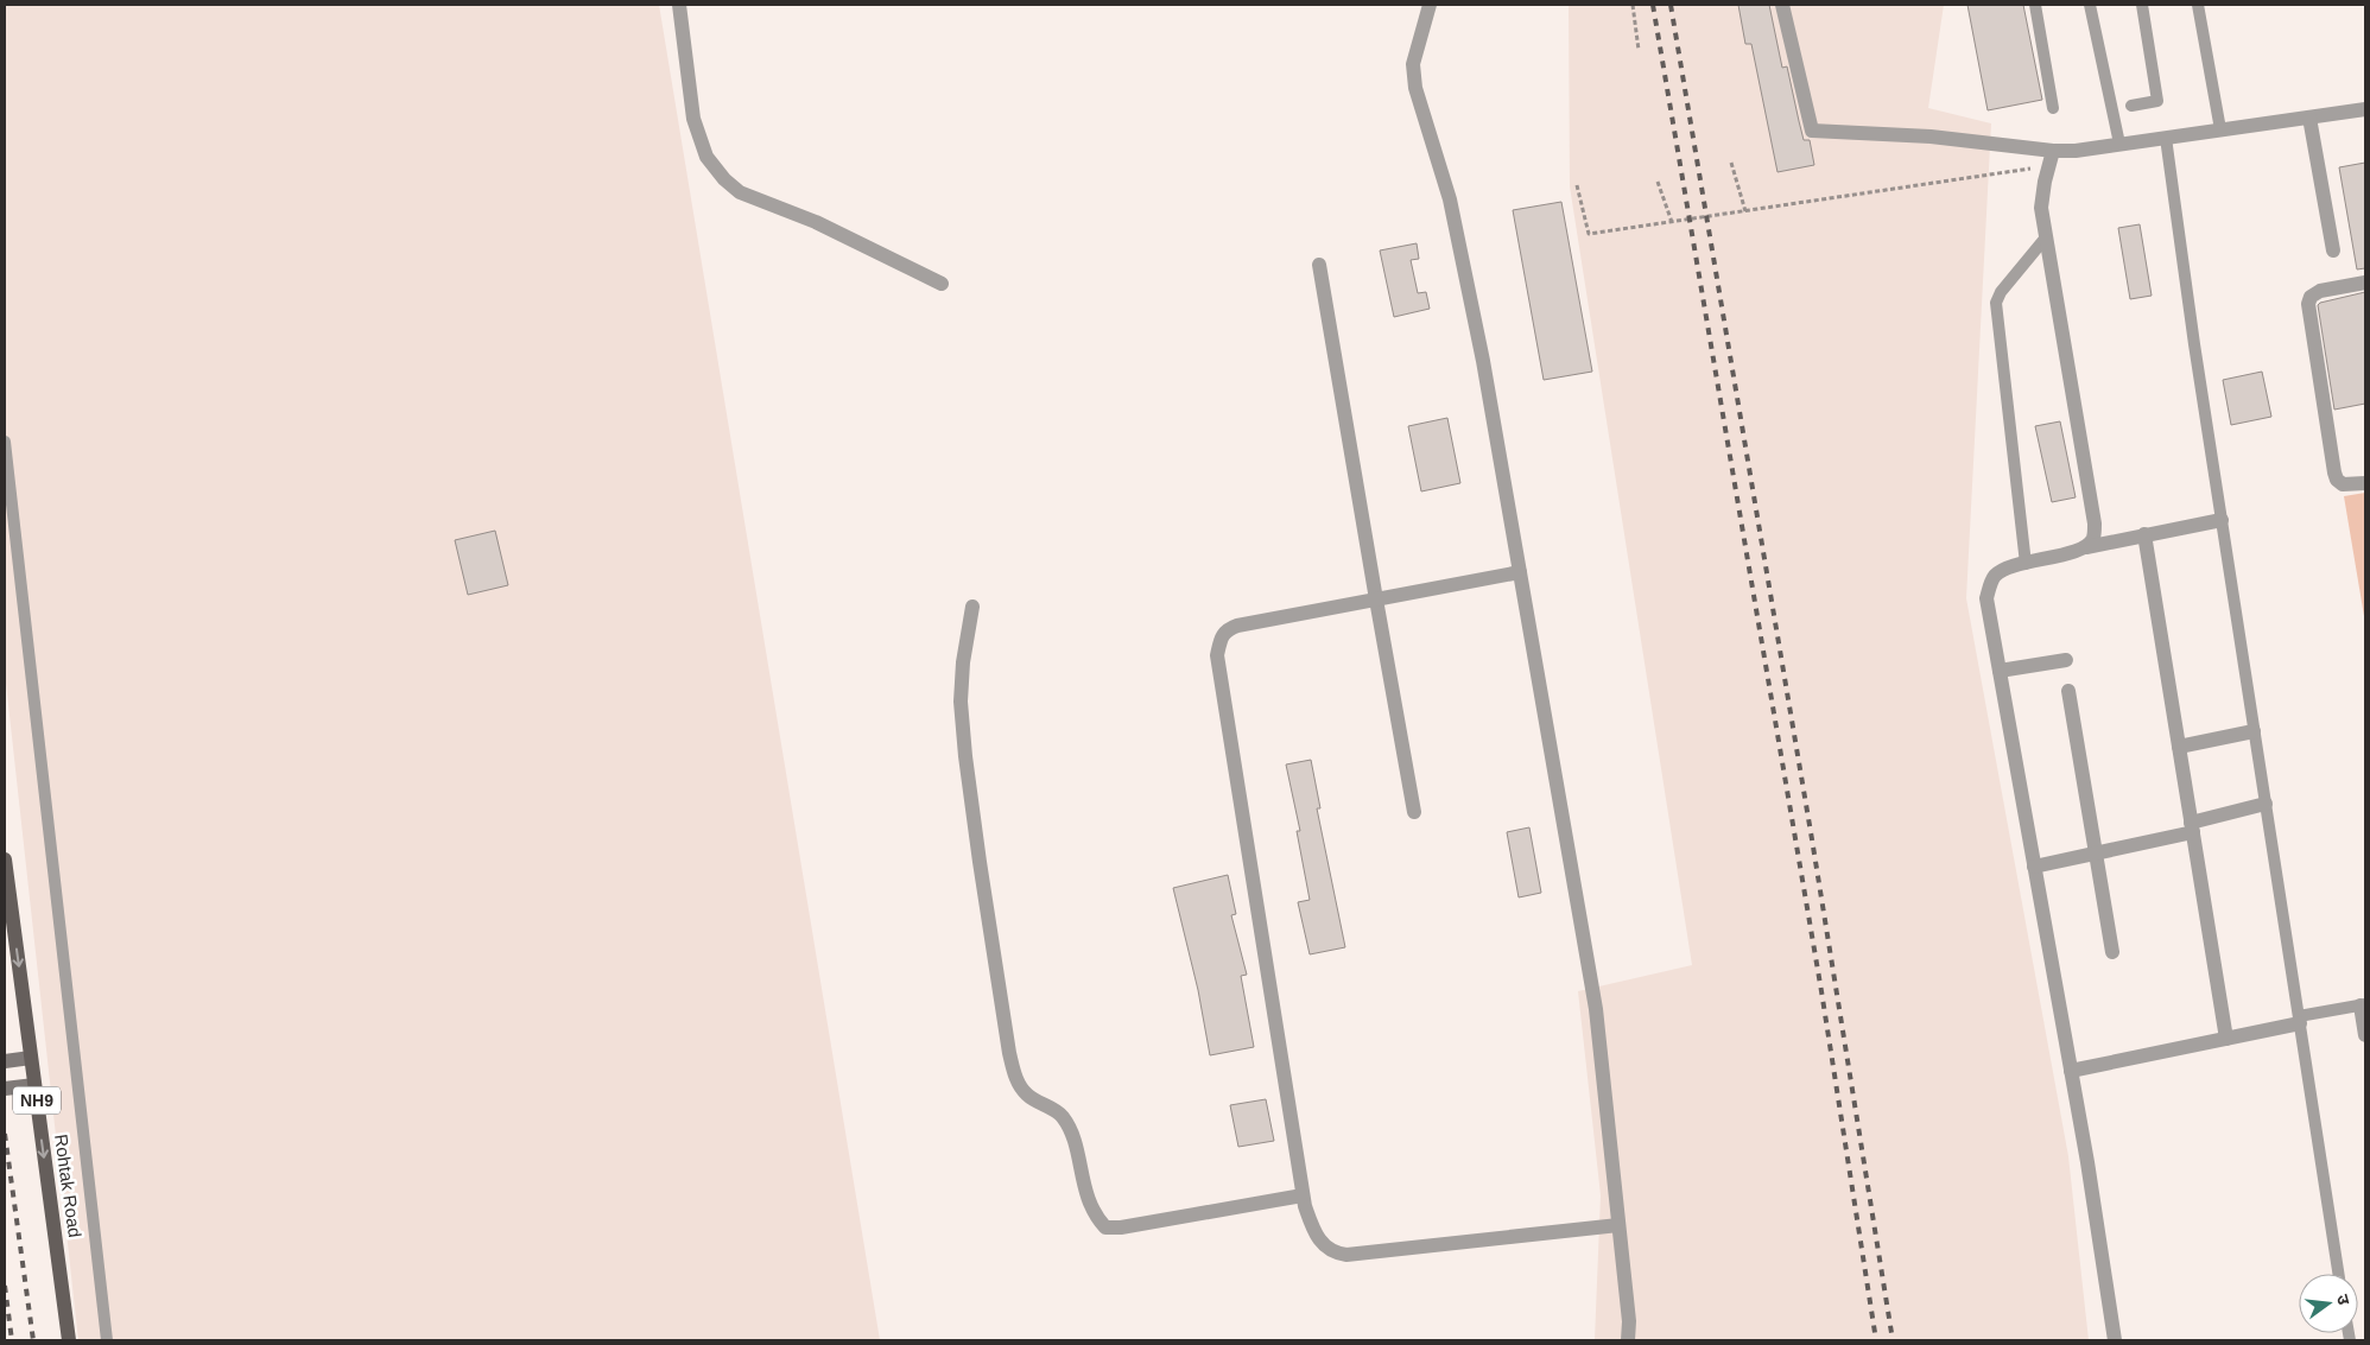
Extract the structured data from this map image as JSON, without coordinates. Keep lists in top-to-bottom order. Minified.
{"streets":{"main road":["NH9","Rohtak Road"]},"one_way":["Rohtak Road"],"north":"right"}
